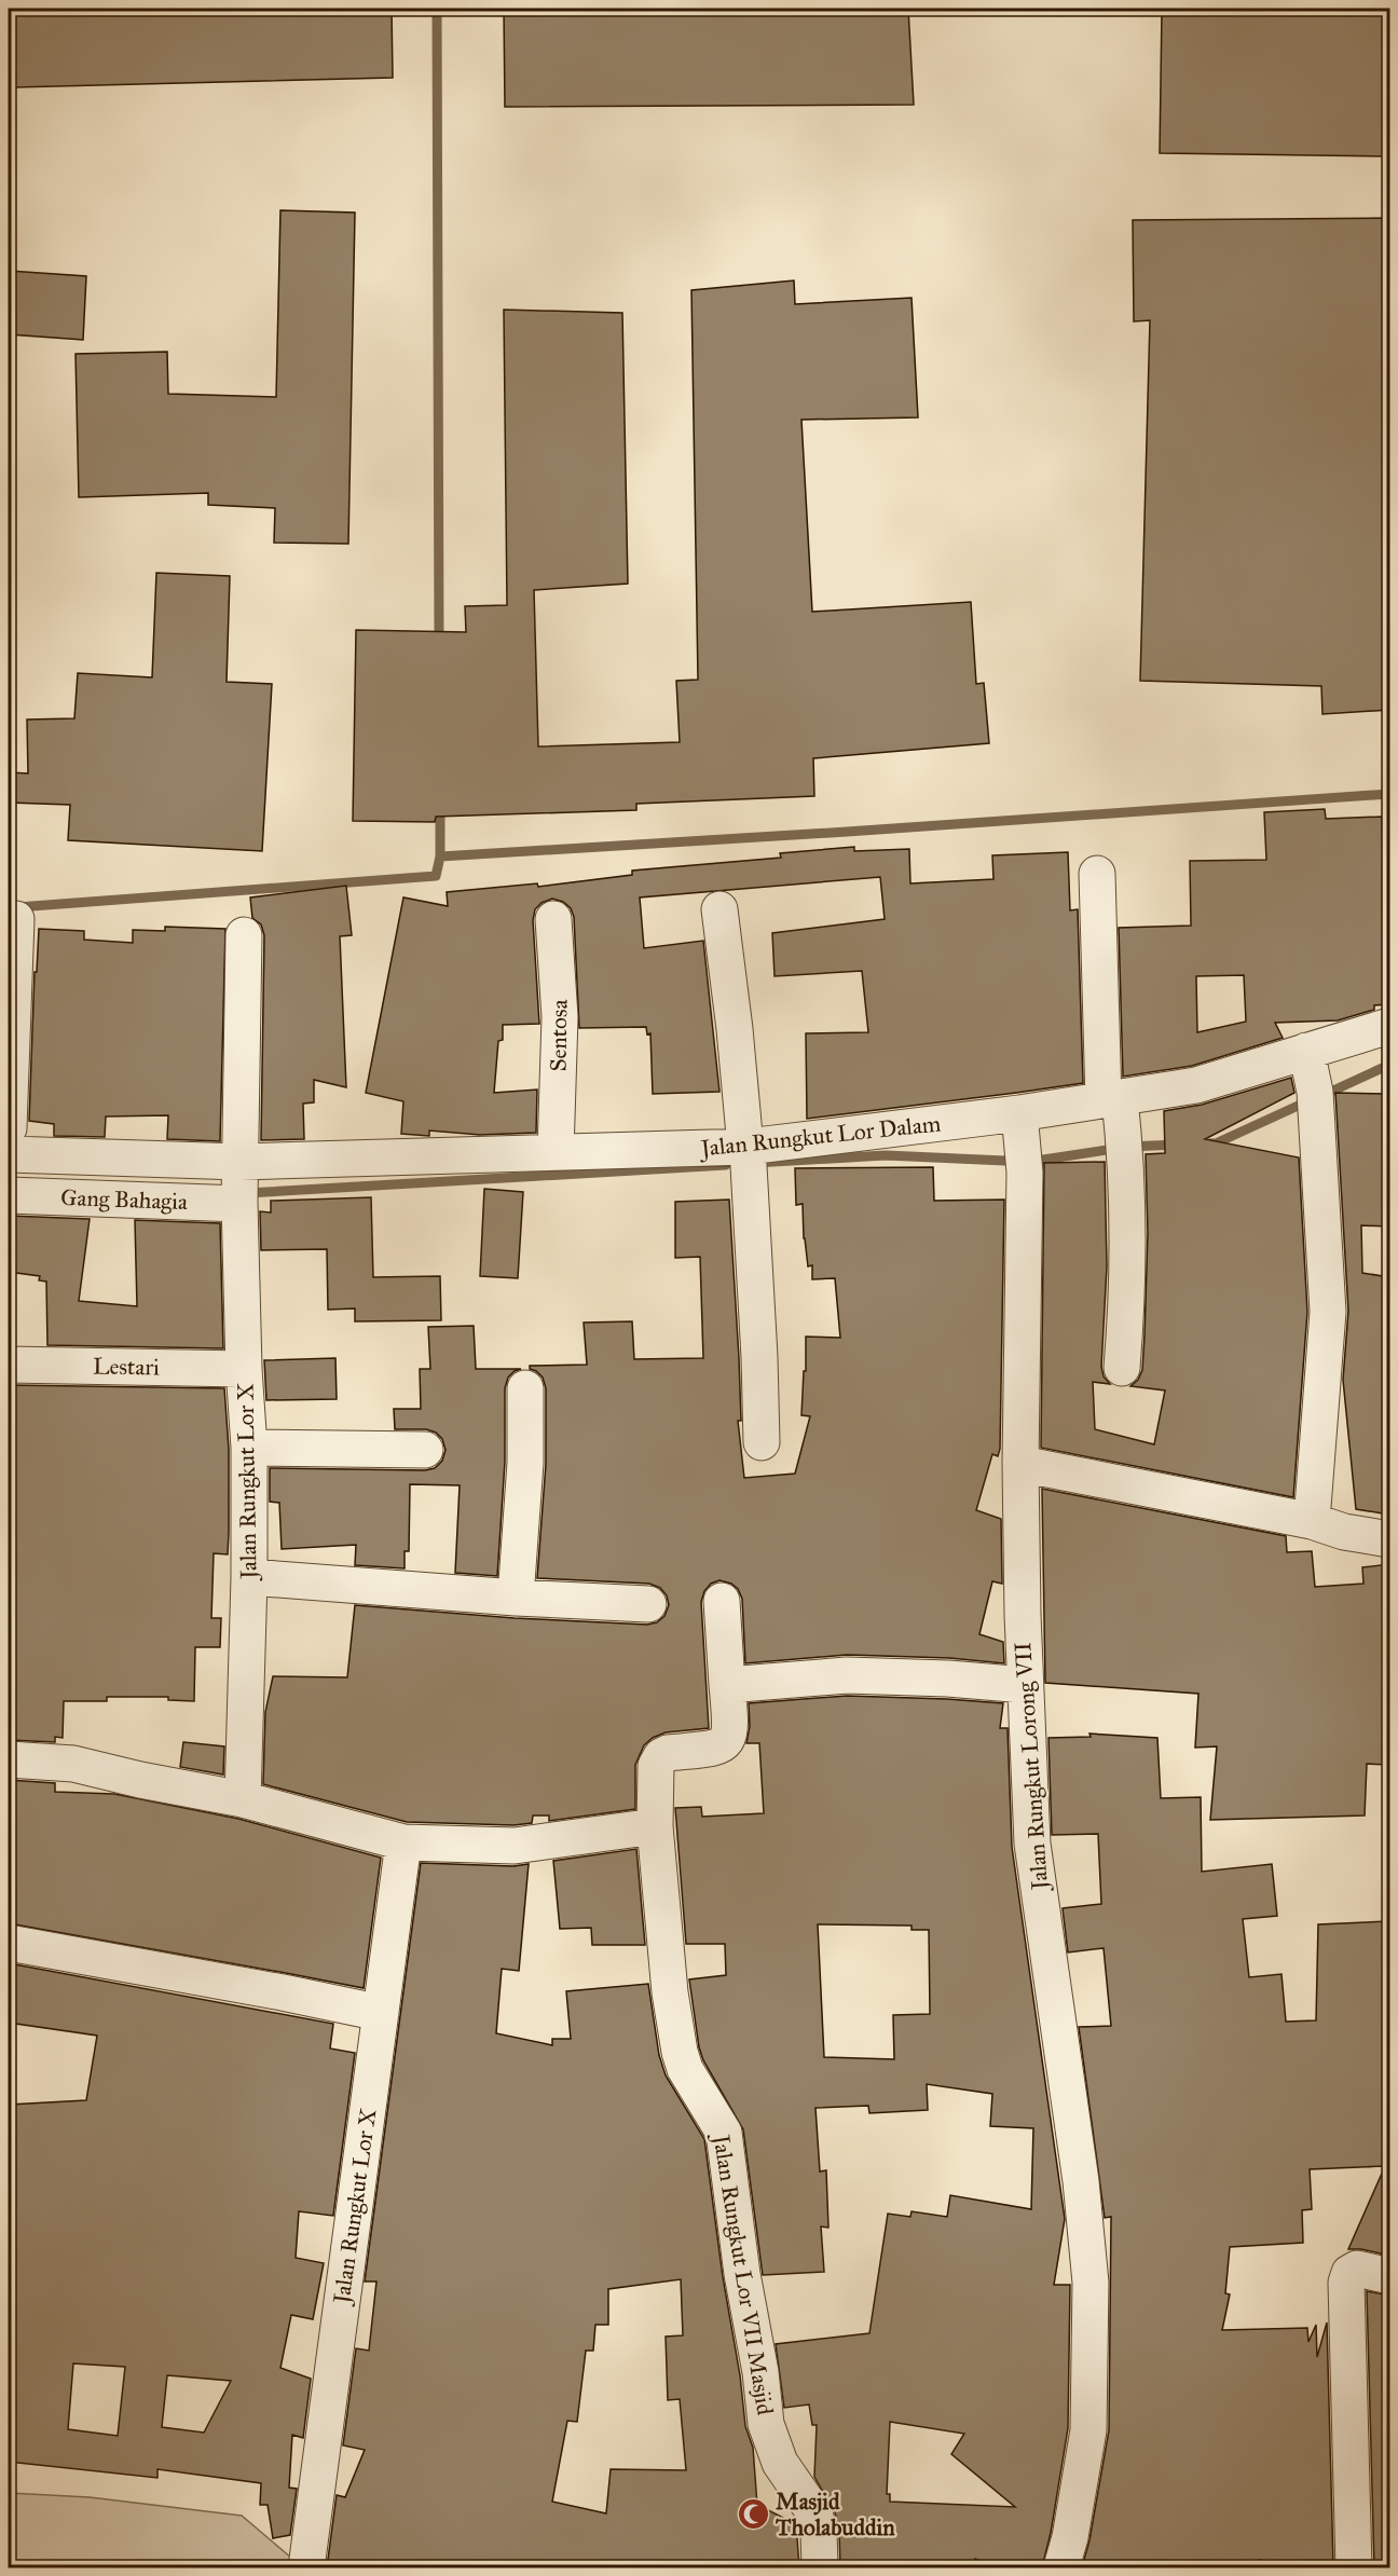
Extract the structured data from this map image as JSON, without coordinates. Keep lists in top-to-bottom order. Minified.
{"streets":{"street":["Sentosa","Jalan Rungkut Lor Dalam","Gang Bahagia","Lestari","Jalan Rungkut Lor X","Jalan Rungkut Lorong VII","Jalan Rungkut Lor VII Masjid"]},"crossings":[["Sentosa","Jalan Rungkut Lor Dalam"],["Jalan Rungkut Lor Dalam","Gang Bahagia"],["Jalan Rungkut Lor Dalam","Jalan Rungkut Lor X"],["Jalan Rungkut Lor Dalam","Jalan Rungkut Lorong VII"],["Gang Bahagia","Jalan Rungkut Lor X"],["Lestari","Jalan Rungkut Lor X"]],"places":{"mosque":["Masjid Tholabuddin"]}}
